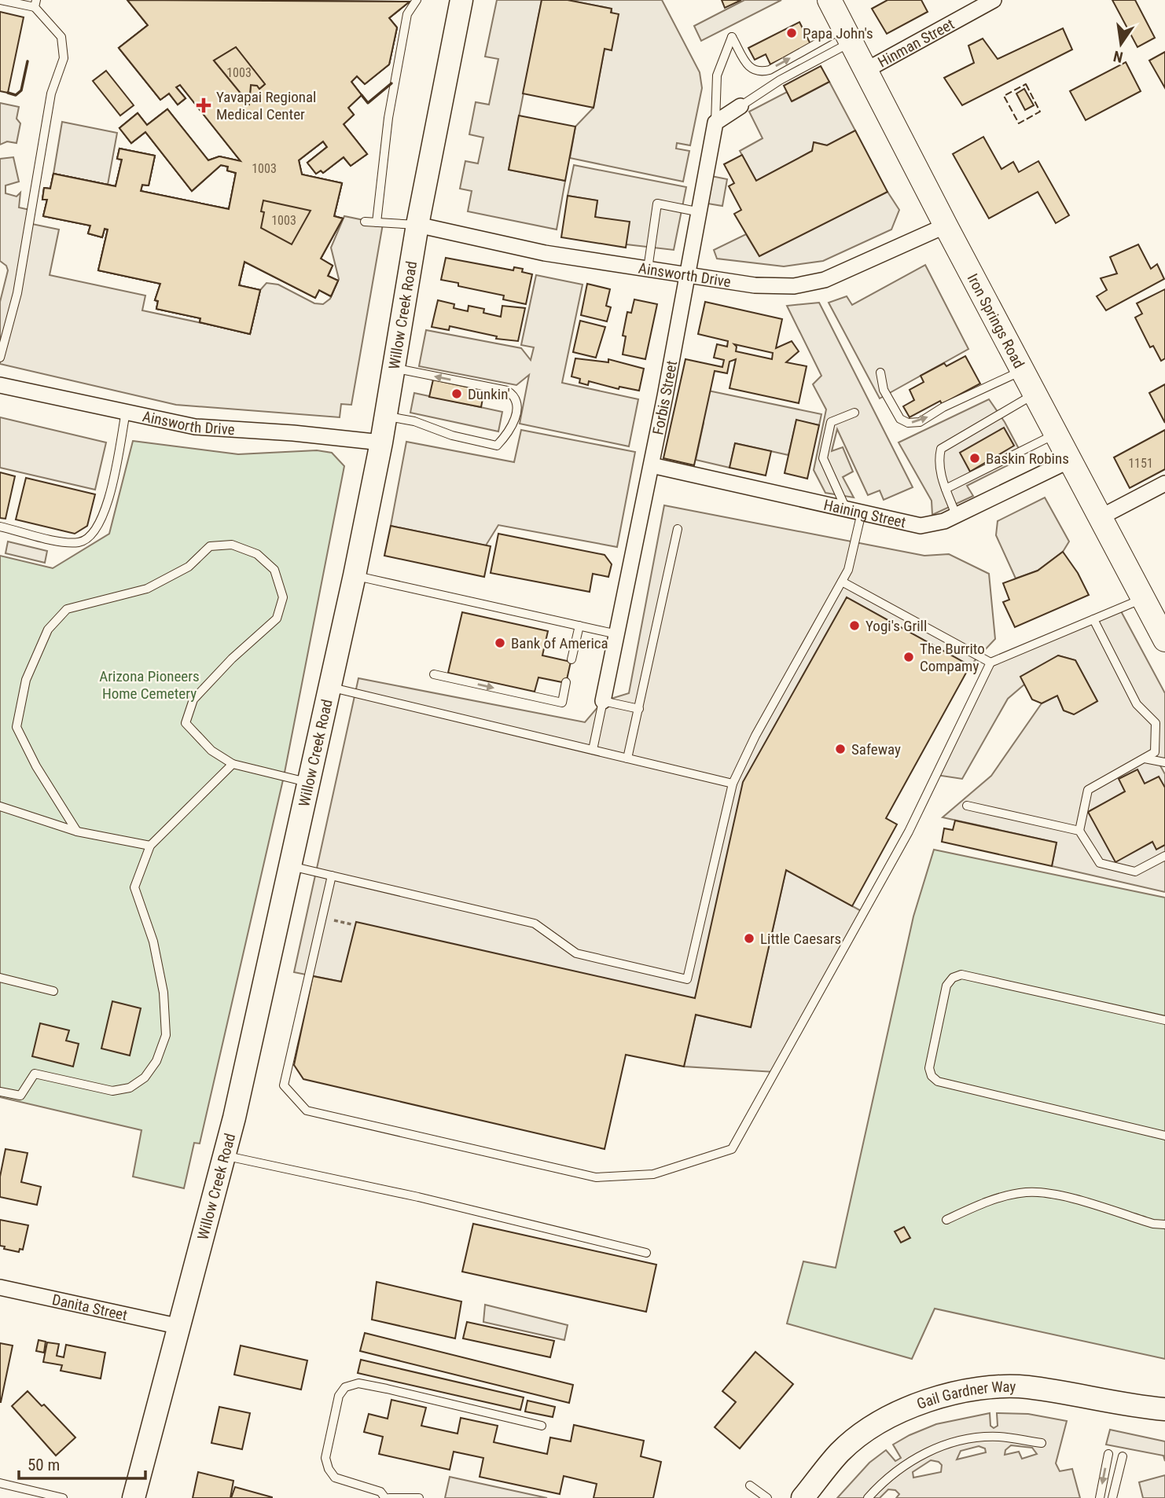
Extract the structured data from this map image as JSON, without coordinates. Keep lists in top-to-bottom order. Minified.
{"streets":{"main road":["Willow Creek Road","Iron Springs Road","Gail Gardner Way"],"street":["Hinman Street","Ainsworth Drive","Forbis Street","Haining Street","Danita Street"]},"crossings":[["Hinman Street","Iron Springs Road"],["Ainsworth Drive","Willow Creek Road"],["Ainsworth Drive","Iron Springs Road"],["Ainsworth Drive","Forbis Street"],["Willow Creek Road","Danita Street"],["Iron Springs Road","Haining Street"],["Forbis Street","Haining Street"]],"parks":["Arizona Pioneers Home Cemetery"],"places":{"other":["Papa John's","Dunkin'","Baskin Robins","Yogi's Grill","Bank of America","The Burrito Compamy","Safeway","Little Caesars"],"health":["Yavapai Regional Medical Center"]},"house_numbers":["1003","1003","1003","1151"],"scale_bar":"50 m","north":"bottom"}
